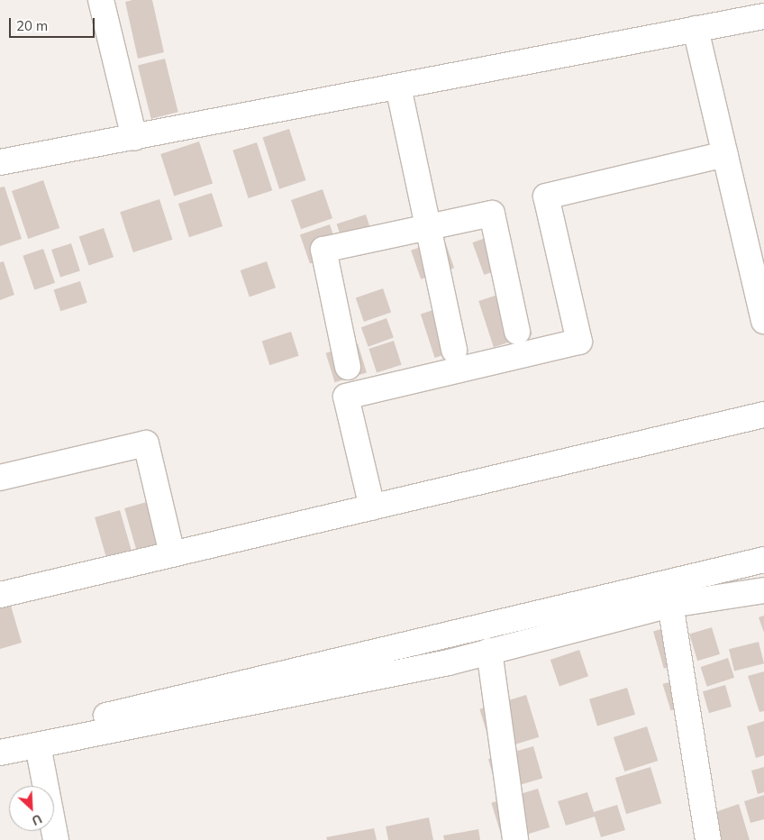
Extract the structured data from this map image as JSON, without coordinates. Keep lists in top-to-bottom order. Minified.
{"scale_bar":"20 m","north":"bottom right"}
